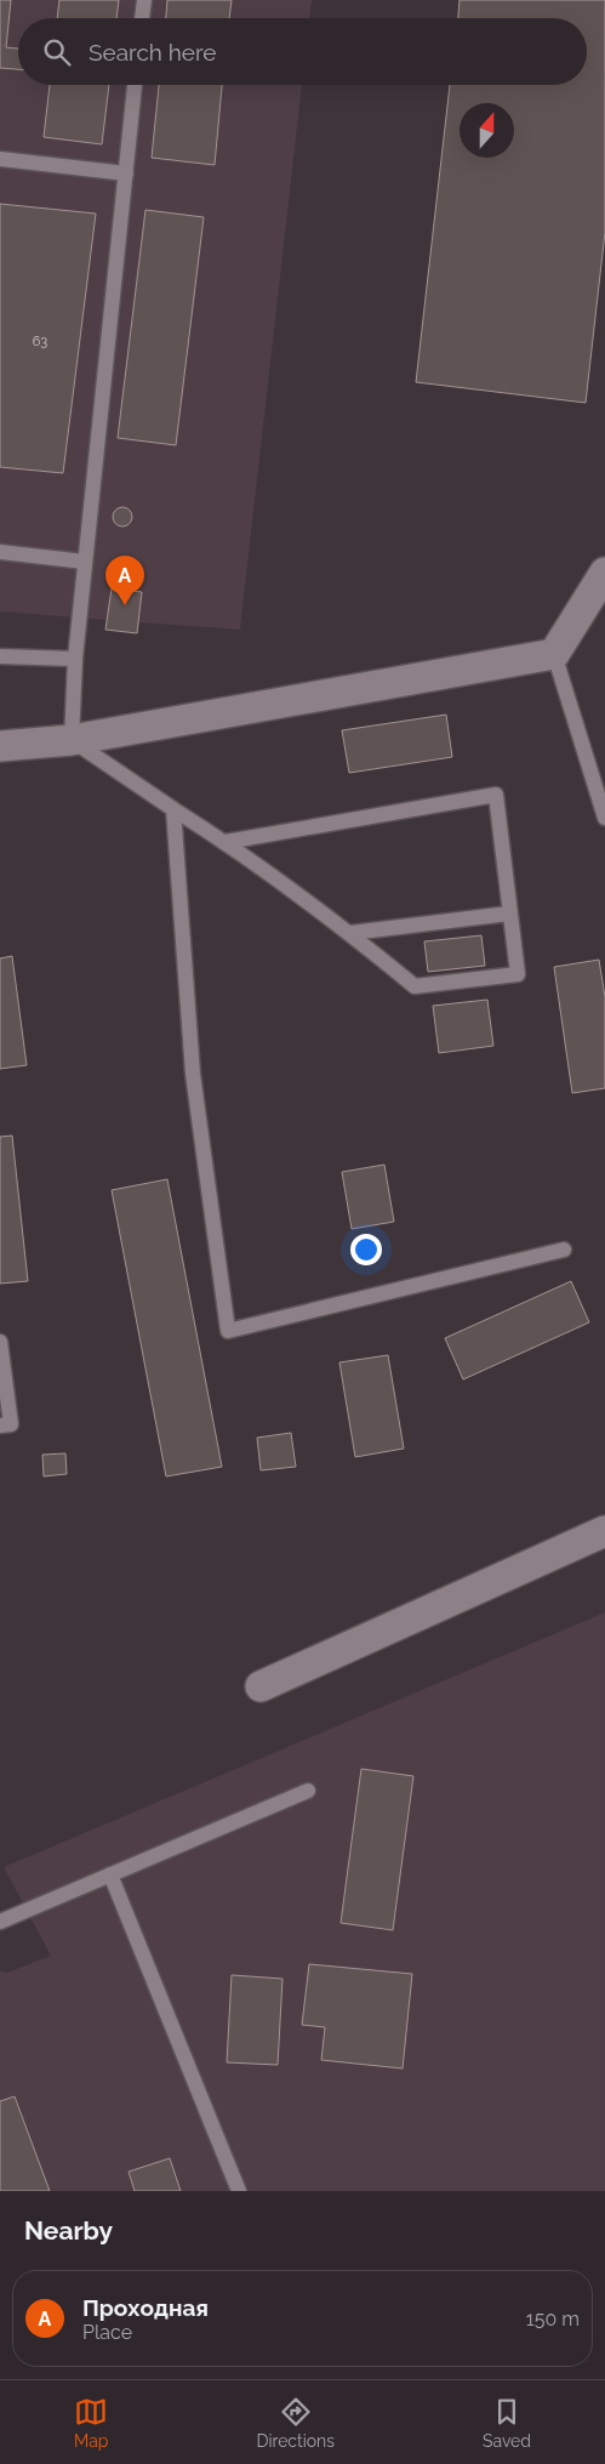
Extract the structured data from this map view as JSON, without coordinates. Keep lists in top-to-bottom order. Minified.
{"house_numbers":["63"],"north":"top","page":{"search":"Search here","pins":"A","heading":"Nearby","list":[{"mark":"A","name":"Проходная","note":"Place","value":"150 m"}],"nav":["Map","Directions","Saved"]}}
